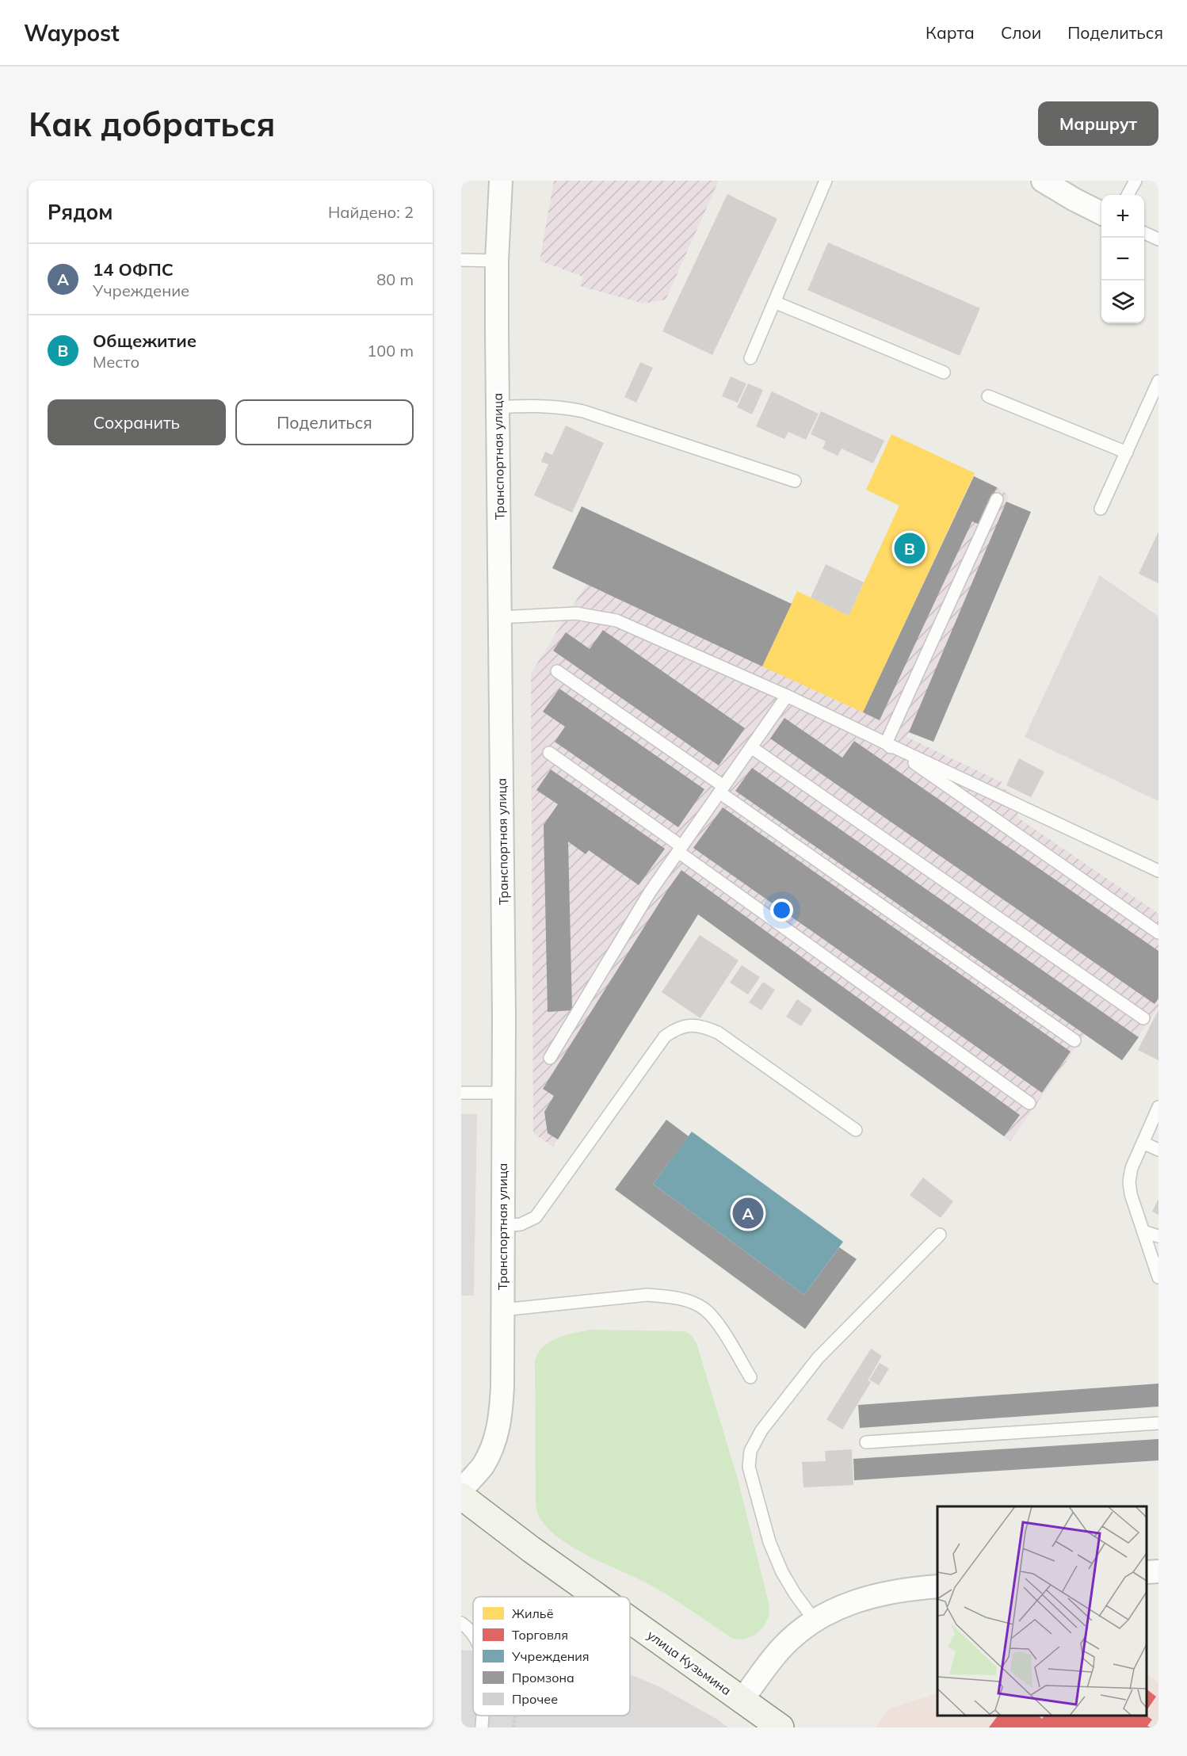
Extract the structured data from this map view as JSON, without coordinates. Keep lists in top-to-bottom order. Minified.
{"streets":{"main road":["улица Кузьмина"],"street":["Транспортная улица"]},"legend":["Жильё","Торговля","Учреждения","Промзона","Прочее"],"page":{"header":"Waypost","nav":["Карта","Слои","Поделиться"],"buttons":["Маршрут",["Сохранить","Поделиться"]],"title":"Как добраться","heading":["Рядом","Найдено: 2"],"map_buttons":["+","−"],"list":[{"mark":"A","name":"14 ОФПС","note":"Учреждение","value":"80 m"},{"mark":"B","name":"Общежитие","note":"Место","value":"100 m"}],"pins":["B","A"]}}
